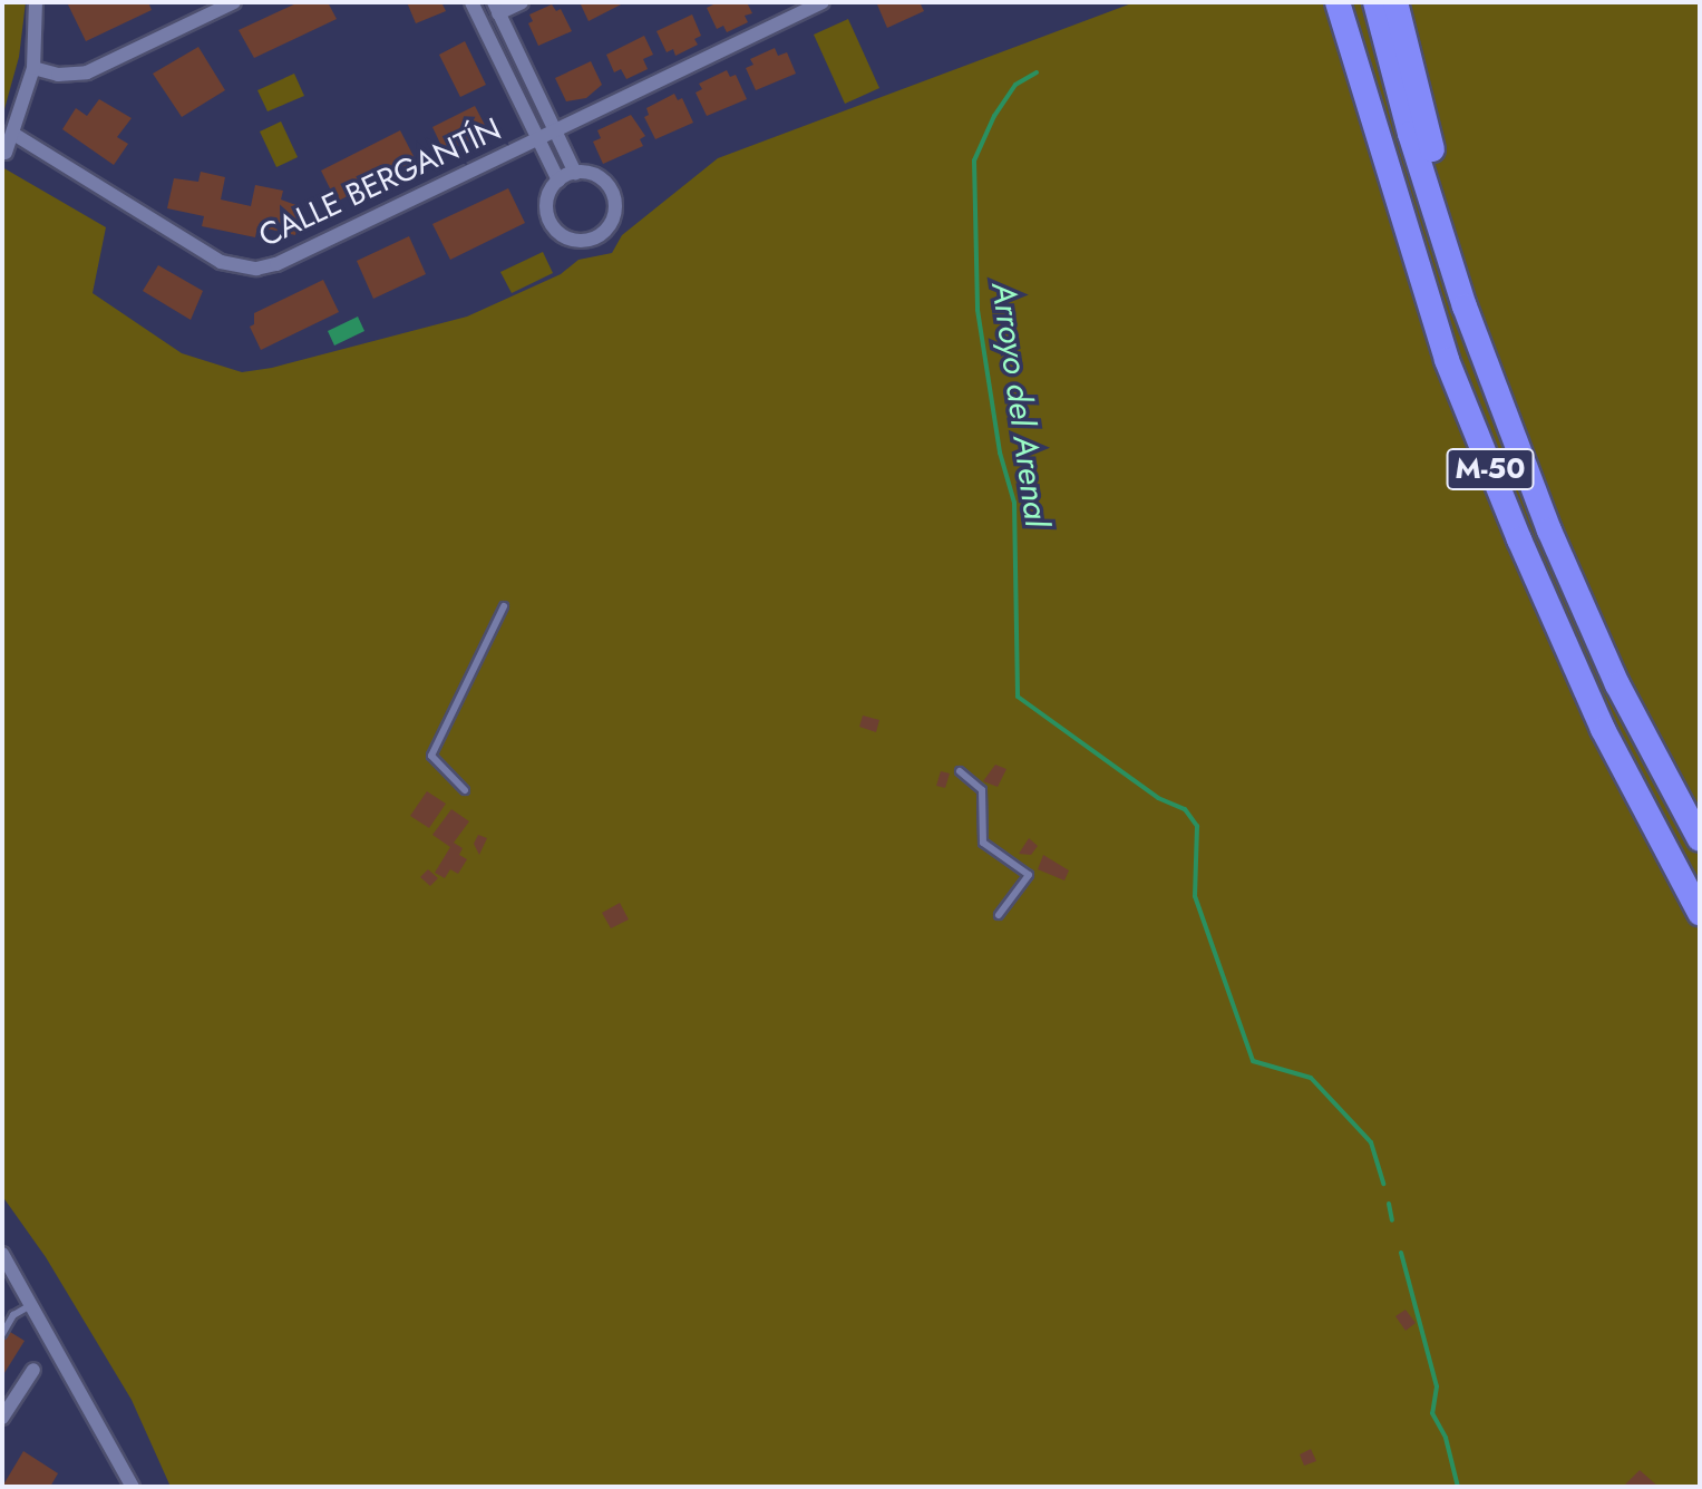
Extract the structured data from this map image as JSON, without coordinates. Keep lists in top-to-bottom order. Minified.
{"streets":{"highway":["M-50"],"street":["CALLE BERGANTÍN"]},"water":["Arroyo del Arenal"]}
